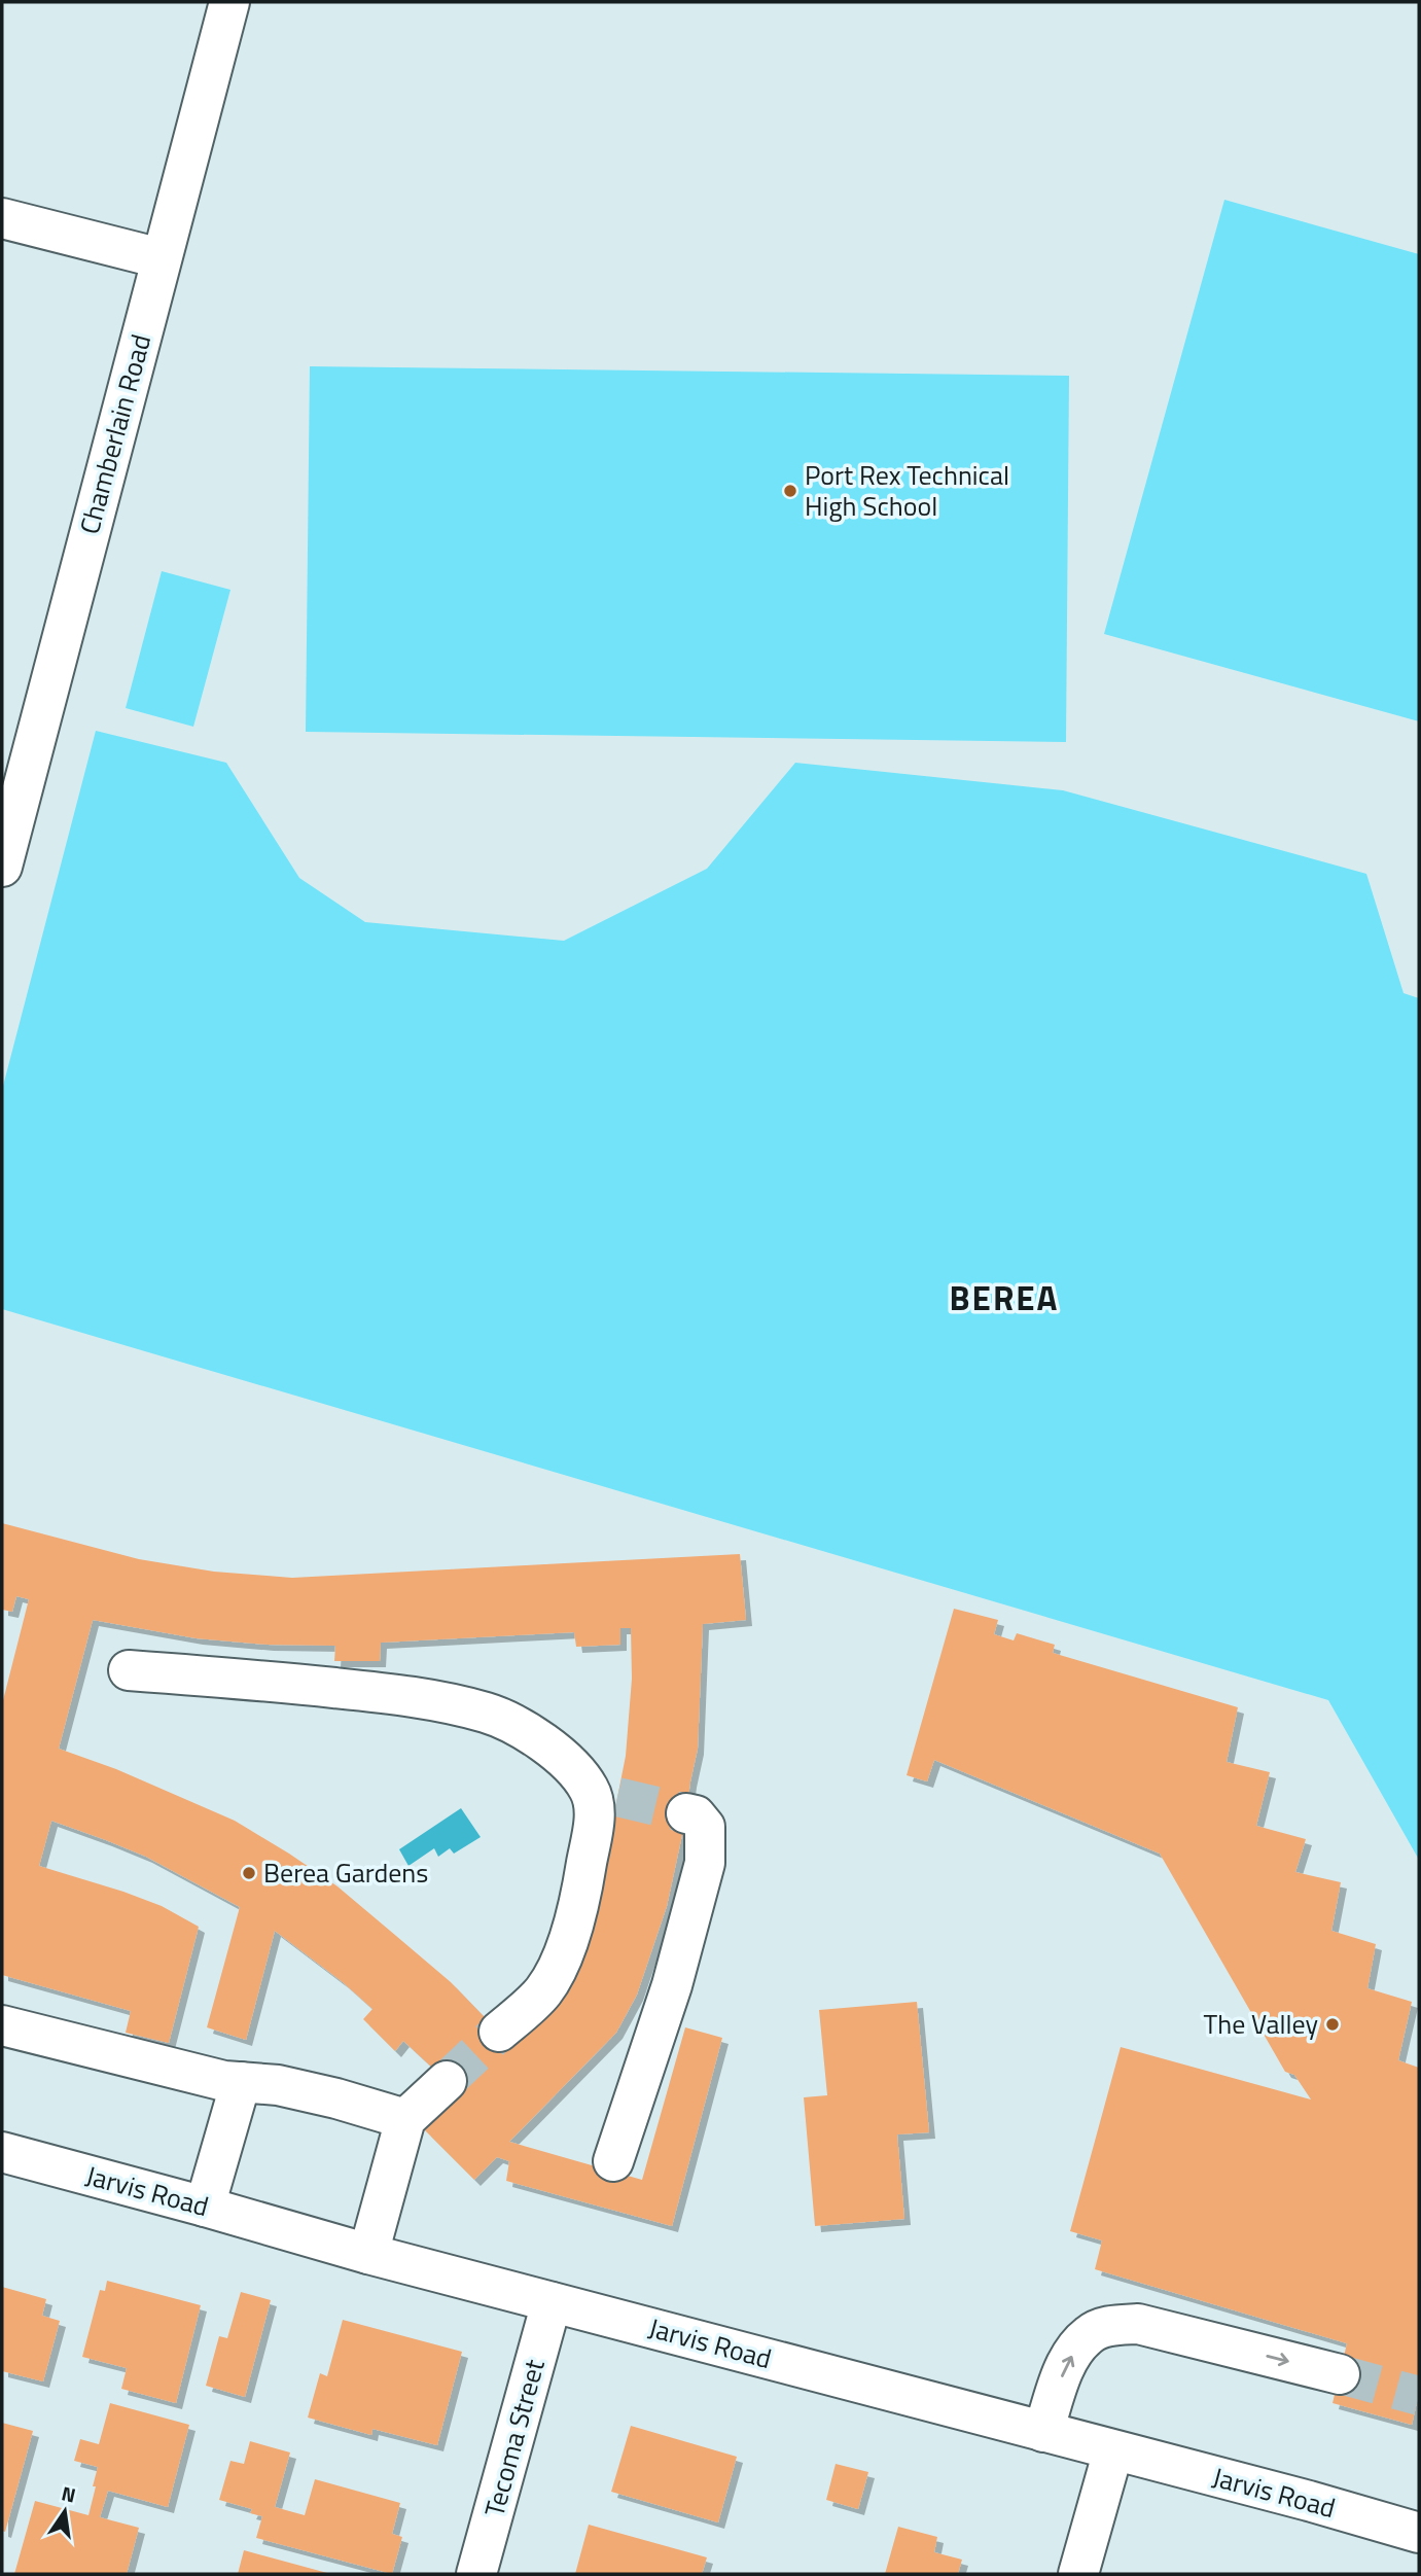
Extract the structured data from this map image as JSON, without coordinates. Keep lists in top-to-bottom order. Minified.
{"streets":{"street":["Chamberlain Road","Jarvis Road","Tecoma Street"]},"crossings":[["Jarvis Road","Tecoma Street"]],"districts":["BEREA"],"places":["Port Rex Technical High School","Berea Gardens","The Valley"],"north":"top"}
